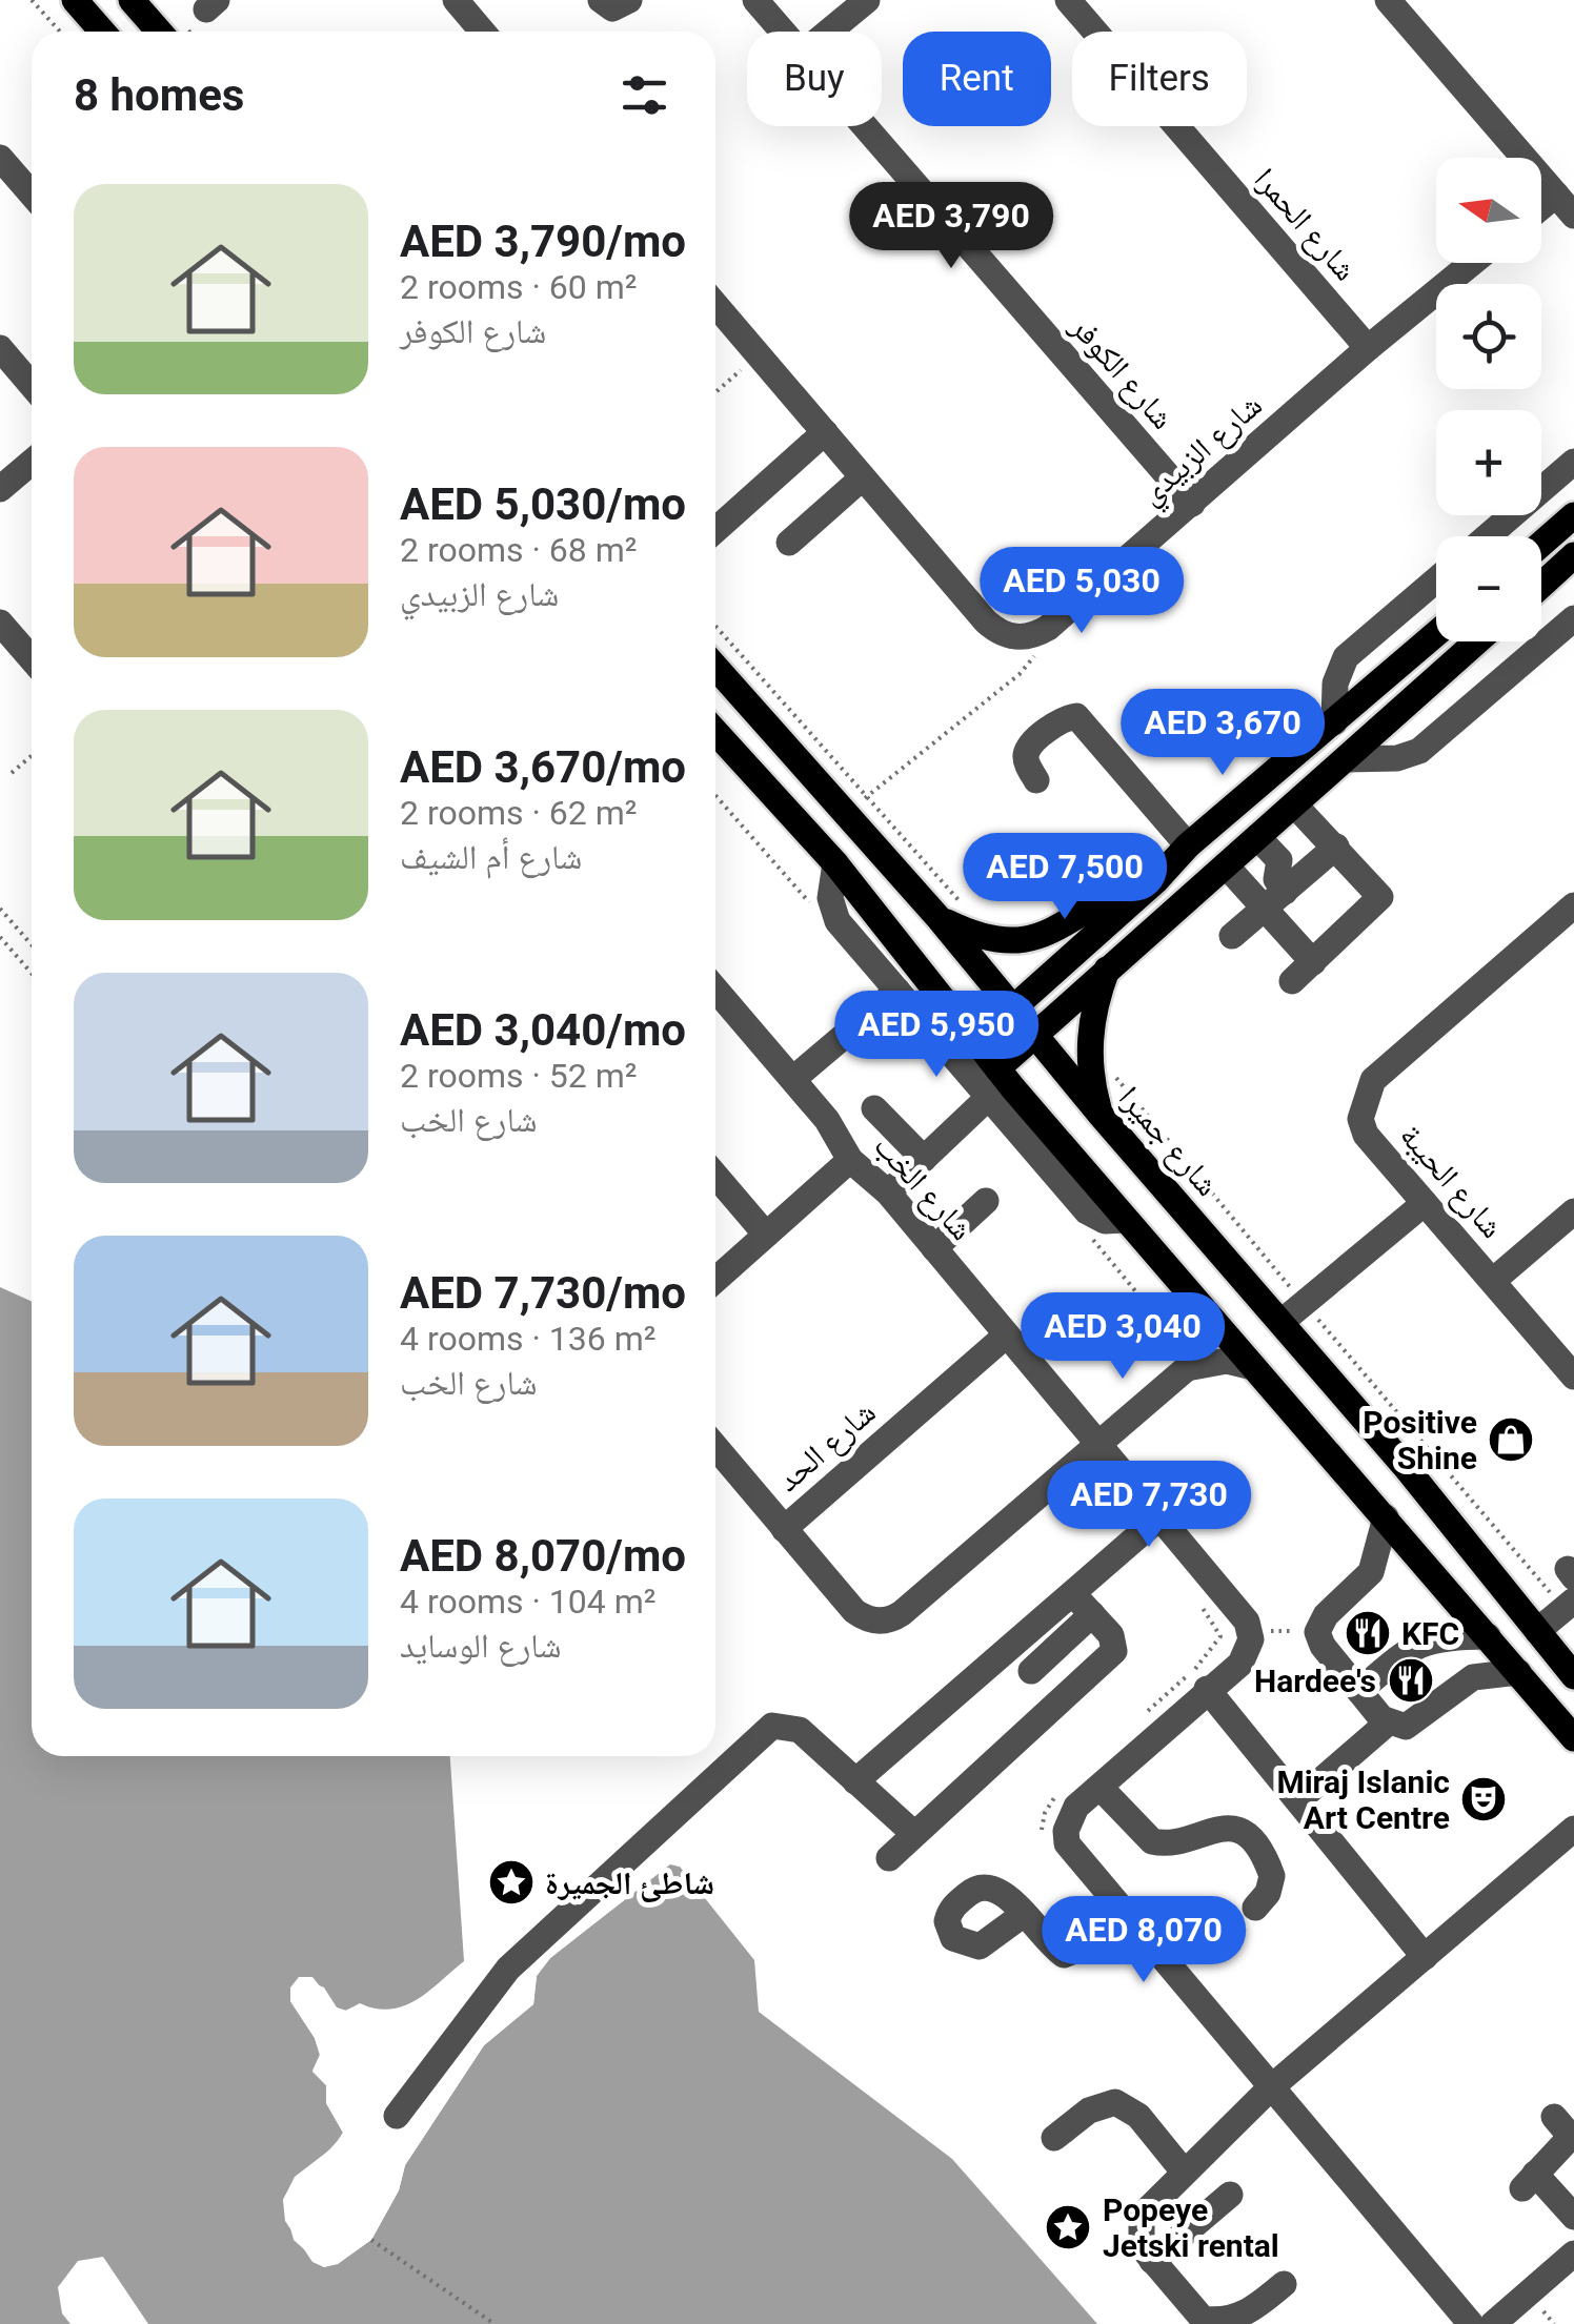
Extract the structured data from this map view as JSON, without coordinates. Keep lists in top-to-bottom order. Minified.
{"streets":{"main road":["شارع جميرا"],"street":["شارع الحمرا","شارع الكوفر","شارع الزبيدي","شارع الحيبة","شارع الخب","شارع الحد"]},"crossings":[["شارع الحمرا","شارع الزبيدي"],["شارع الكوفر","شارع الزبيدي"],["شارع الخب","شارع الحد"]],"places":{"shop":["Positive Shine"],"restaurant":["KFC","Hardee's"],"theatre":["Miraj Islanic Art Centre"],"place":["شاطئ الجميرة","Popeye Jetski rental"]},"north":"left","page":{"chip":["Buy","Rent","Filters"],"heading":"8 homes","map_buttons":["+","−"],"list":[{"name":"AED 3,790/mo","note":"2 rooms · 60 m² · شارع الكوفر"},{"name":"AED 5,030/mo","note":"2 rooms · 68 m² · شارع الزبيدي"},{"name":"AED 3,670/mo","note":"2 rooms · 62 m² · شارع أم الشيف"},{"name":"AED 3,040/mo","note":"2 rooms · 52 m² · شارع الخب"},{"name":"AED 7,730/mo","note":"4 rooms · 136 m² · شارع الخب"},{"name":"AED 8,070/mo","note":"4 rooms · 104 m² · شارع الوسايد"}],"price":["AED 3,790","AED 5,030","AED 3,670","AED 7,500","AED 5,950","AED 3,040","AED 7,730","AED 8,070"]}}
